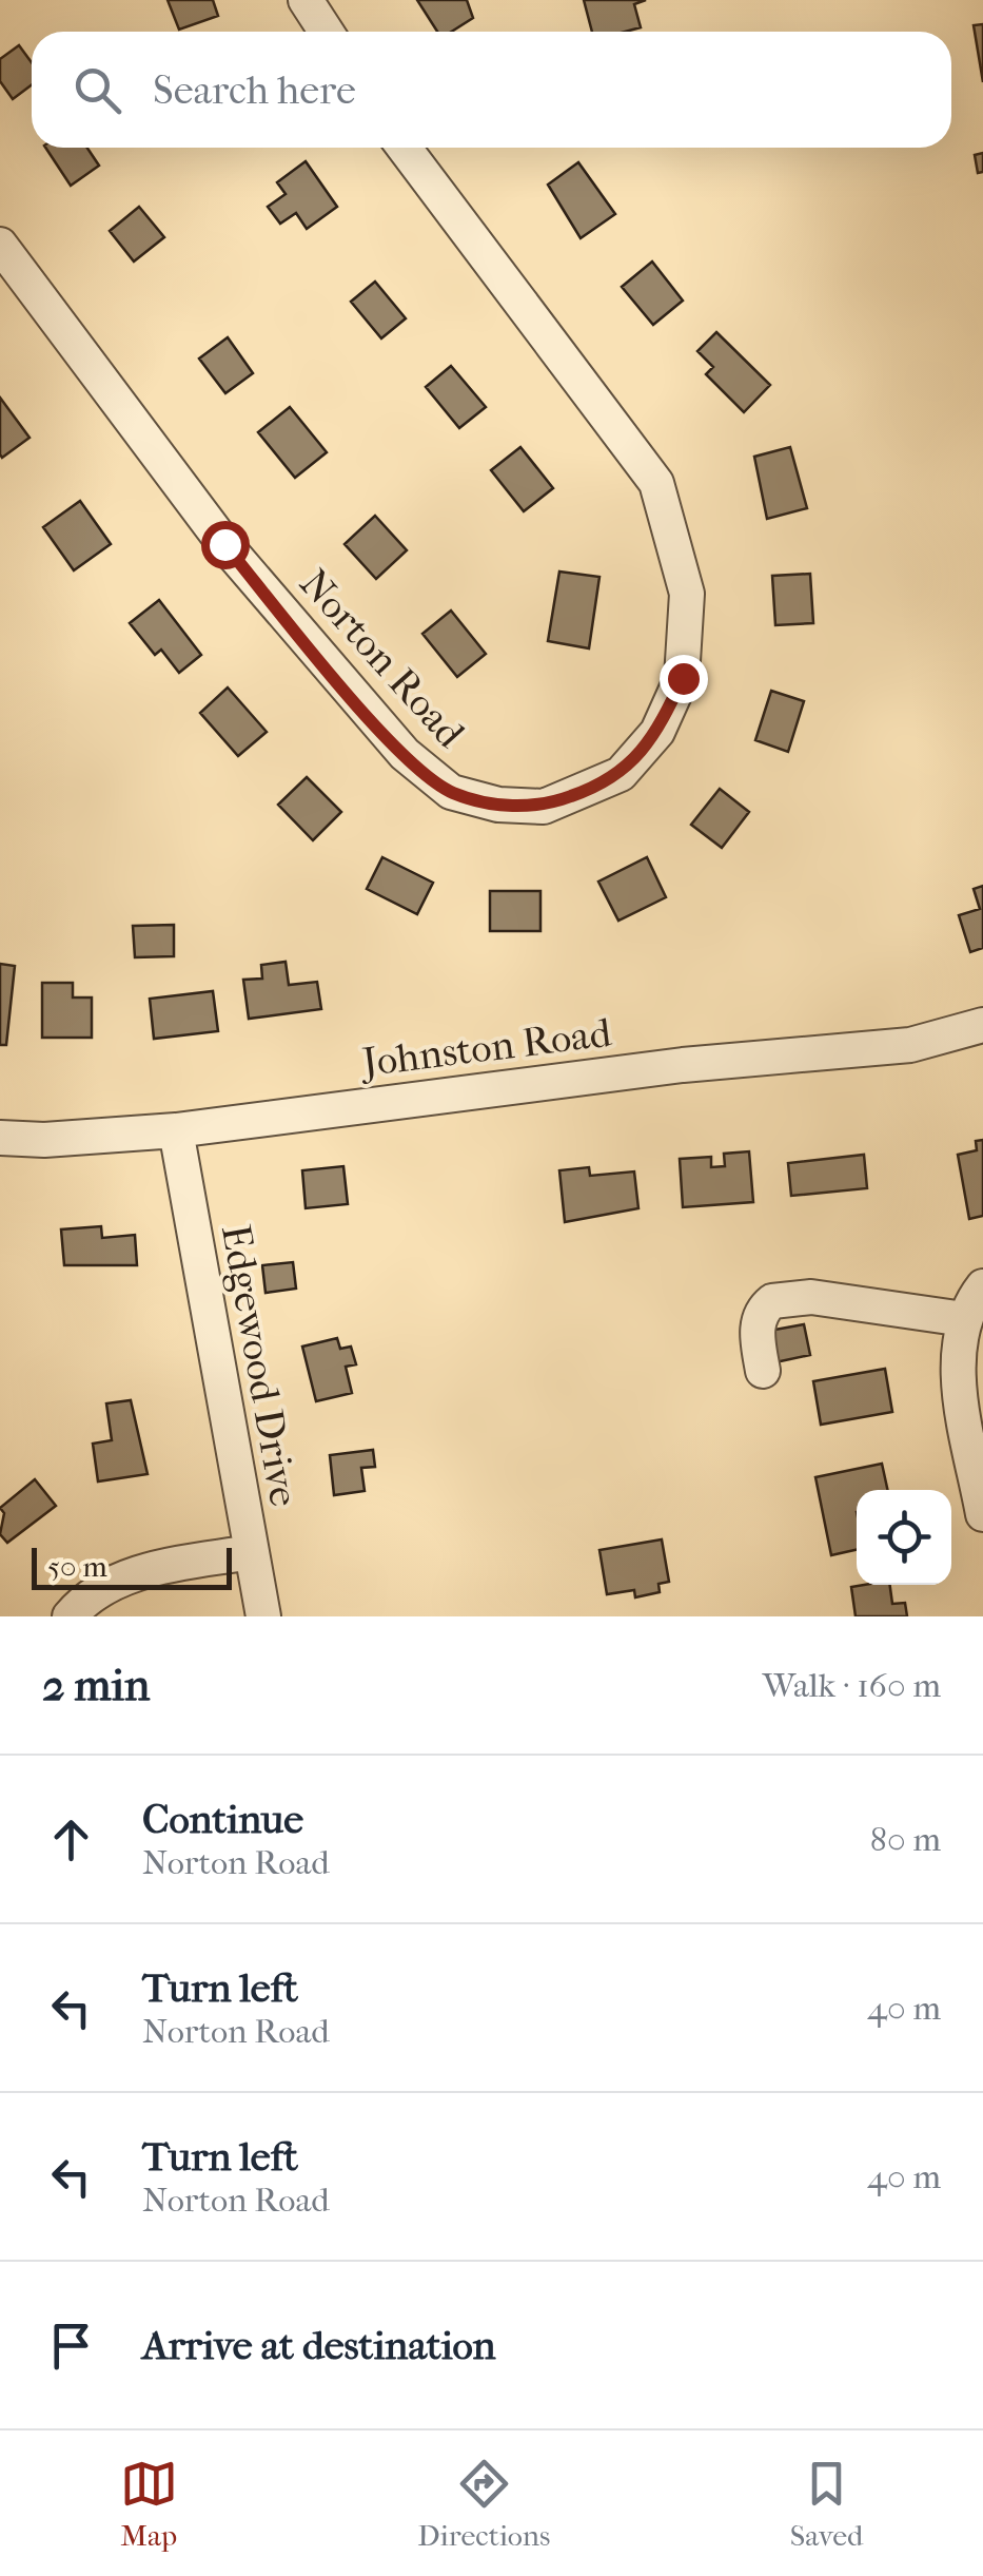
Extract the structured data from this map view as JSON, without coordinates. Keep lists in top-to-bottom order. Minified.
{"streets":{"street":["Norton Road","Johnston Road","Edgewood Drive"]},"crossings":[["Johnston Road","Edgewood Drive"]],"scale_bar":"50 m","page":{"search":"Search here","scale":"50 m","heading":["2 min","Walk · 160 m"],"list":[["Continue","Norton Road","80 m"],["Turn left","Norton Road","40 m"],["Turn left","Norton Road","40 m"],"Arrive at destination"],"nav":["Map","Directions","Saved"]}}
